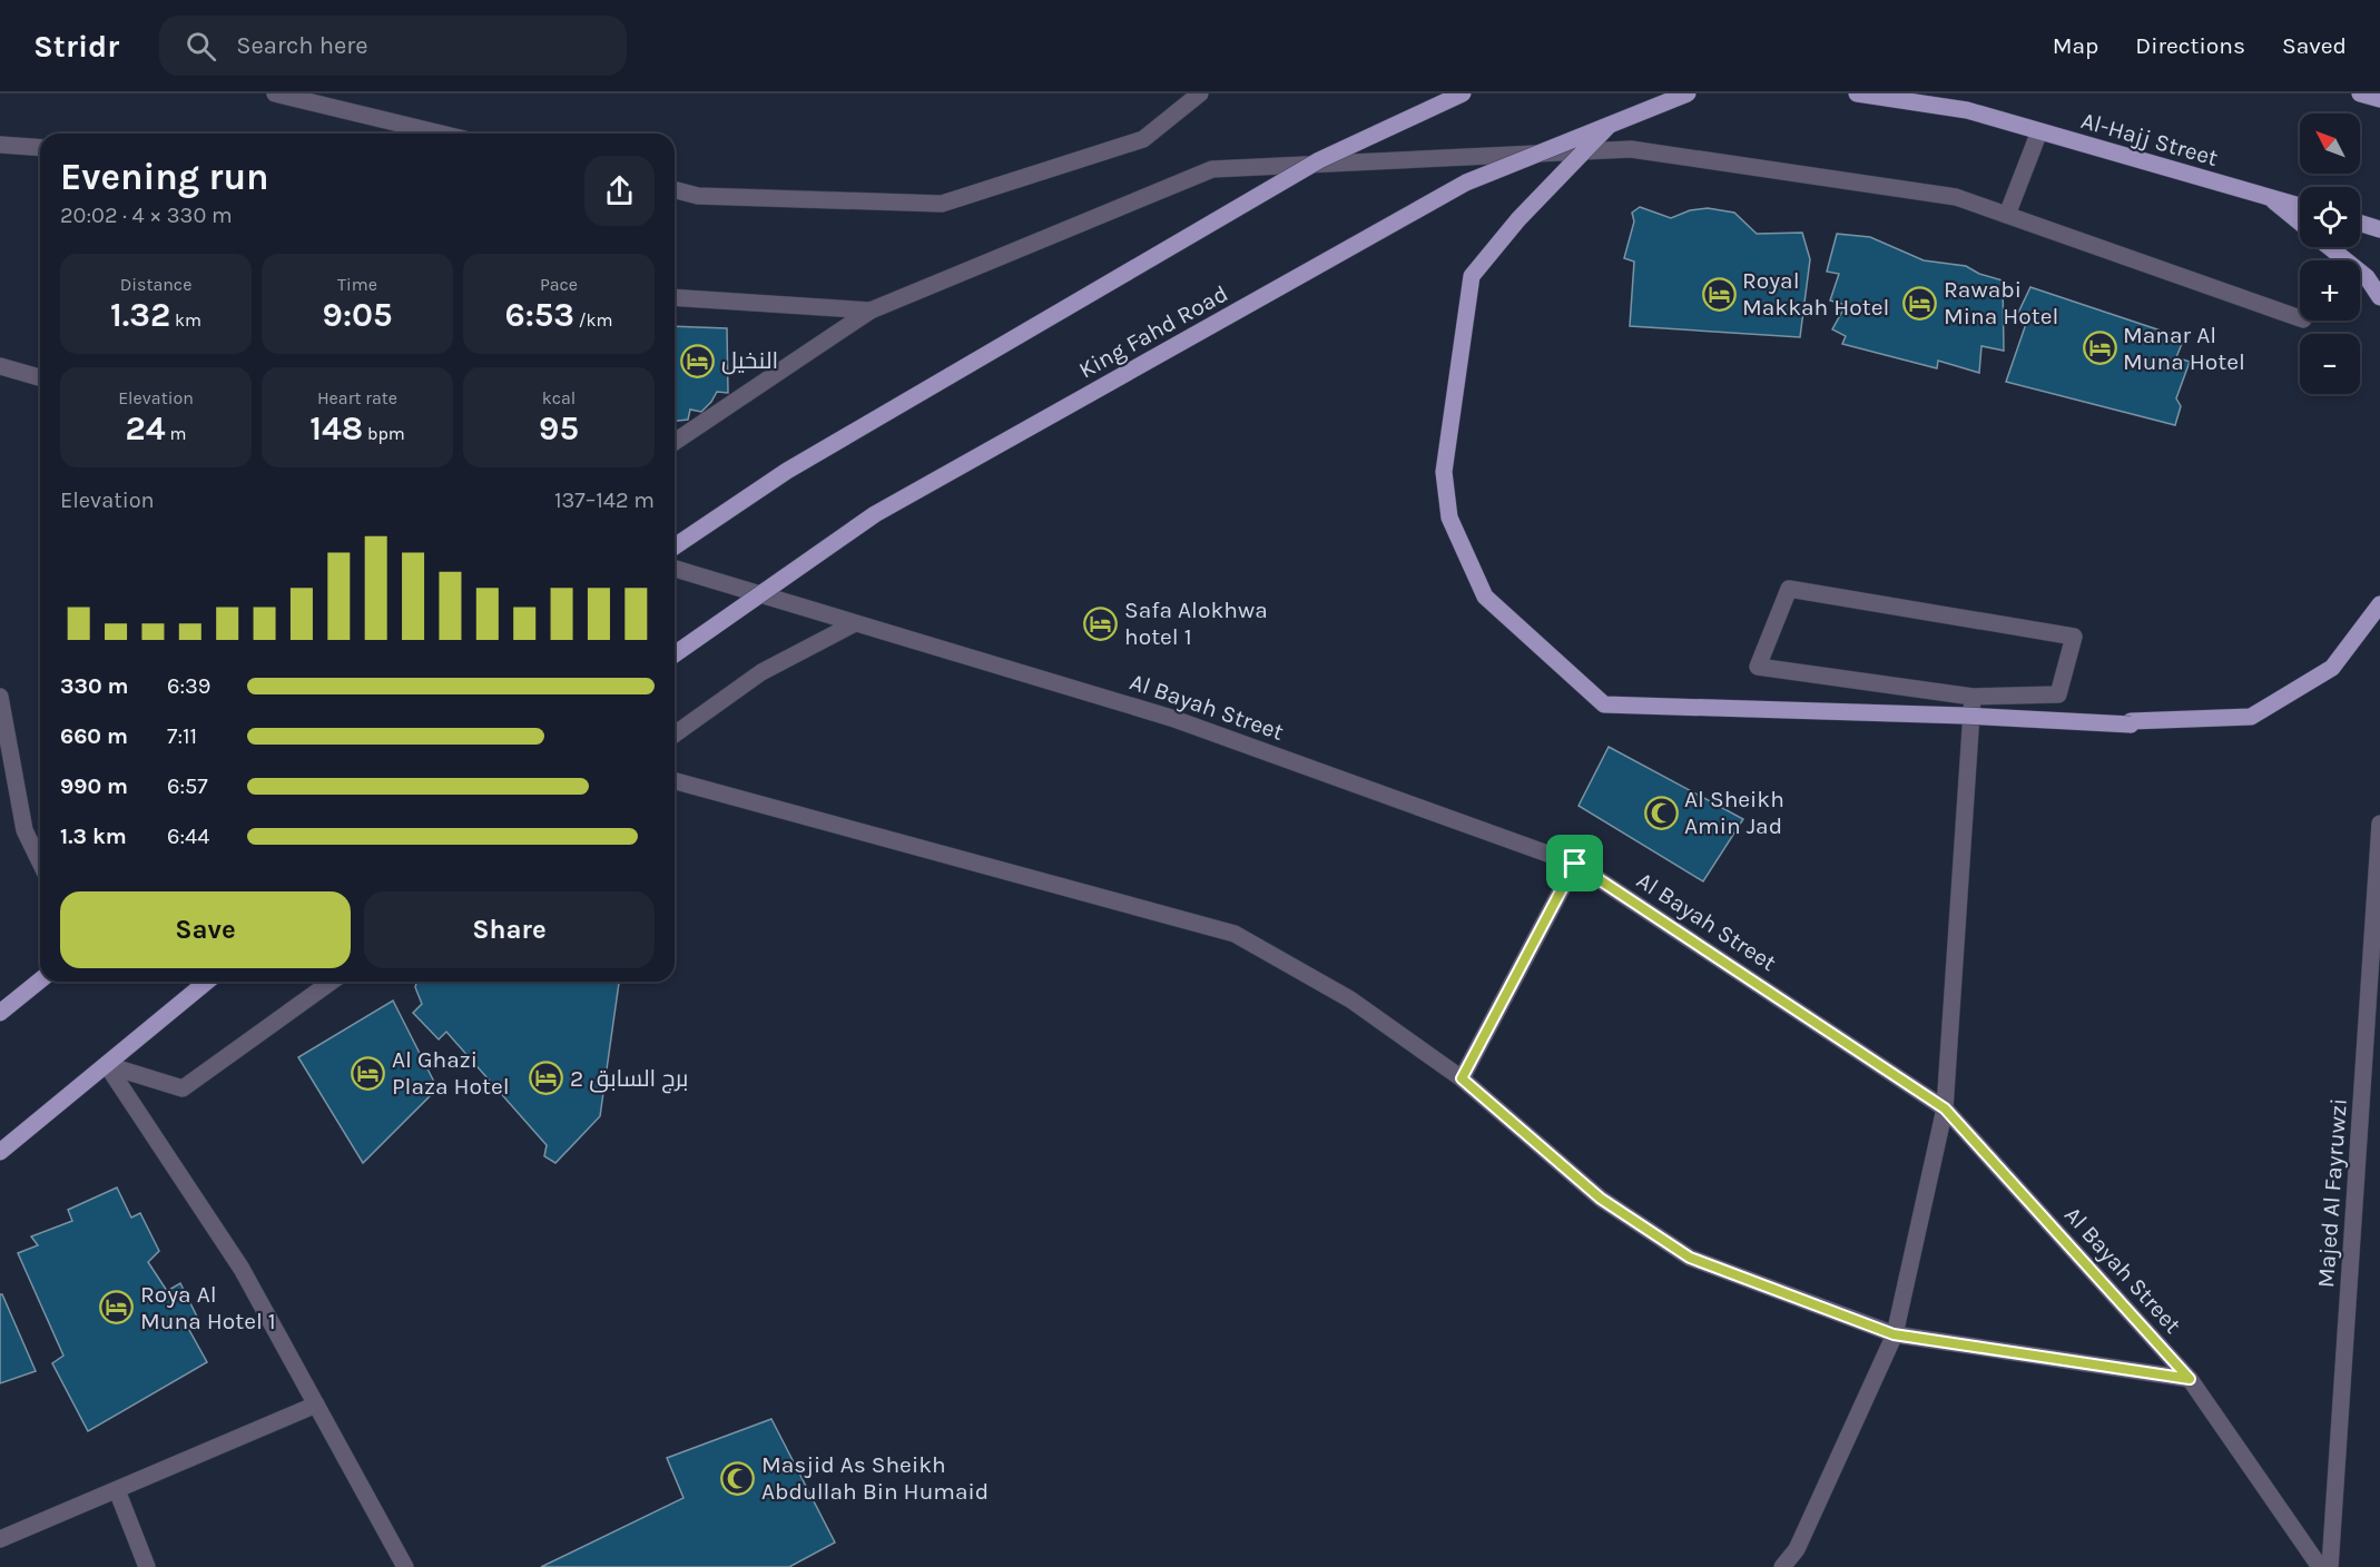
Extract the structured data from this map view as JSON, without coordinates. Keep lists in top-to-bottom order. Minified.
{"streets":{"main road":["Al-Hajj Street","King Fahd Road"],"street":["Al Bayah Street","Majed Al Fayruwzi"]},"places":{"hotel":["Royal Makkah Hotel","Rawabi Mina Hotel","Manar Al Muna Hotel","النخيل","Safa Alokhwa hotel 1","Al Ghazi Plaza Hotel","برج السابق 2","Roya Al Muna Hotel 1"],"mosque":["Al Sheikh Amin Jad","Masjid As Sheikh Abdullah Bin Humaid"]},"north":"top left","page":{"header":"Stridr","search":"Search here","nav":["Map","Directions","Saved"],"map_buttons":["+","−"],"heading":["Evening run","20:02 · 4 × 330 m"],"stats":[["Distance","1.32 km"],["Time","9:05"],["Pace","6:53 /km"],["Elevation","24 m"],["Heart rate","148 bpm"],["kcal","95"]],"chart":["Elevation","137–142 m"],"list":[{"name":"330 m","note":"6:39"},{"name":"660 m","note":"7:11"},{"name":"990 m","note":"6:57"},{"name":"1.3 km","note":"6:44"}],"buttons":["Save","Share"]}}
